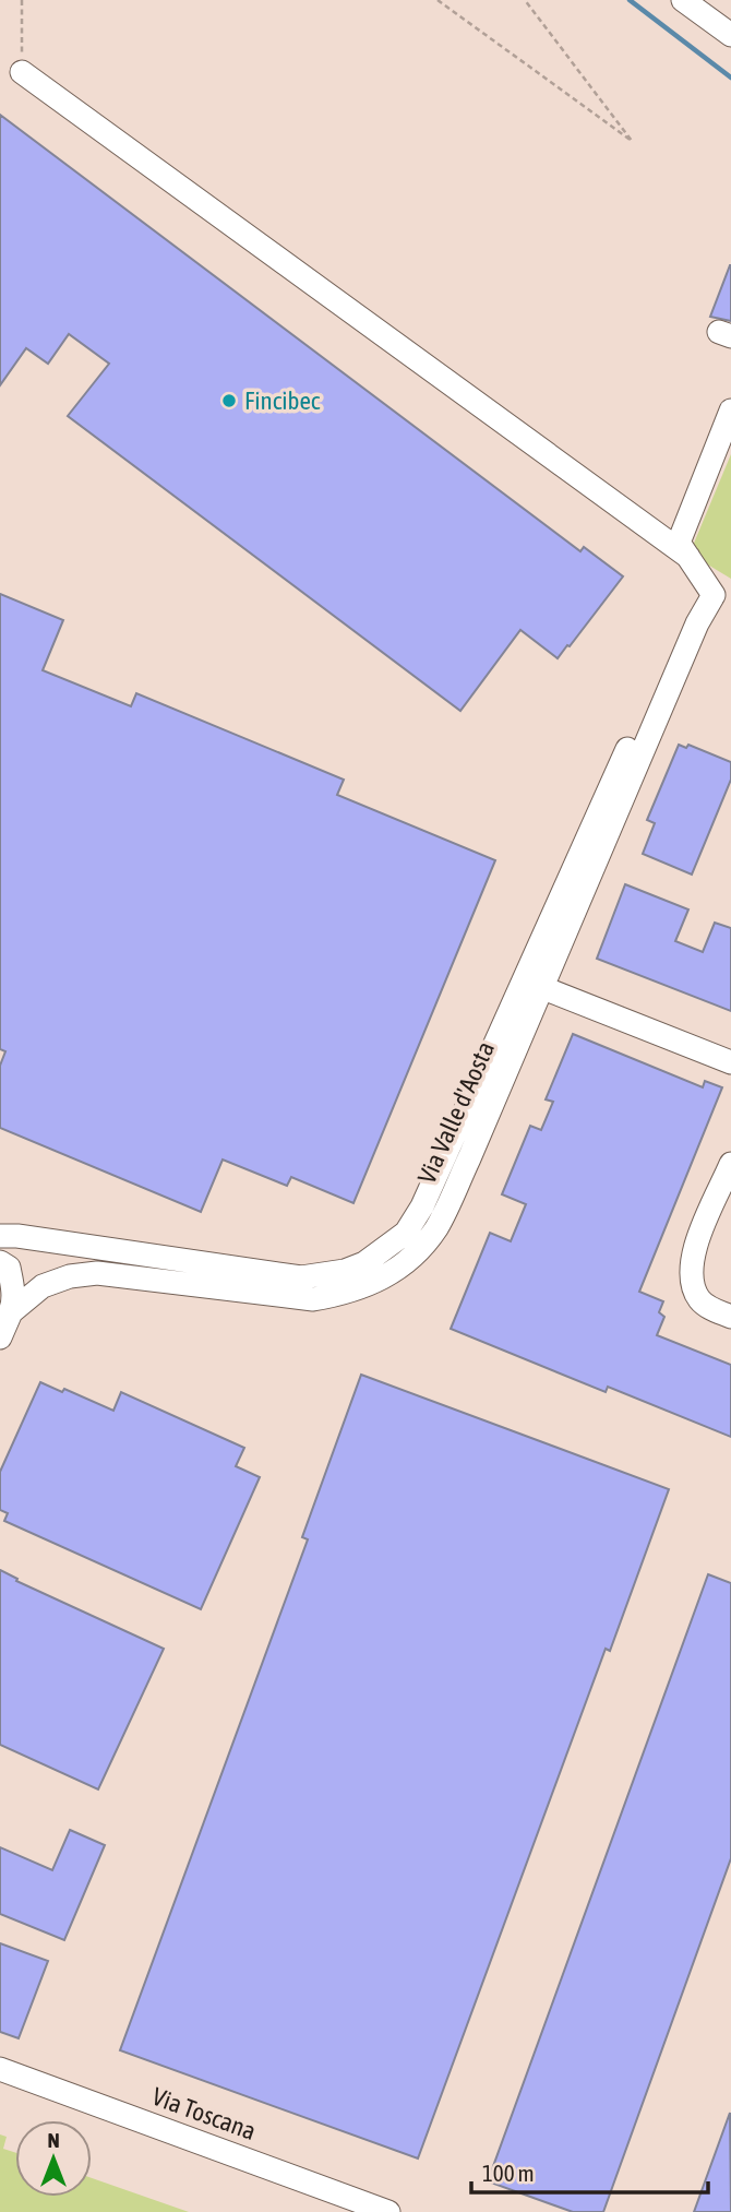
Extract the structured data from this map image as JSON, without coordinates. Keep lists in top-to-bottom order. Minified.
{"streets":{"street":["Via Valle d'Aosta","Via Toscana"]},"places":["Fincibec"],"scale_bar":"100 m","north":"top"}
